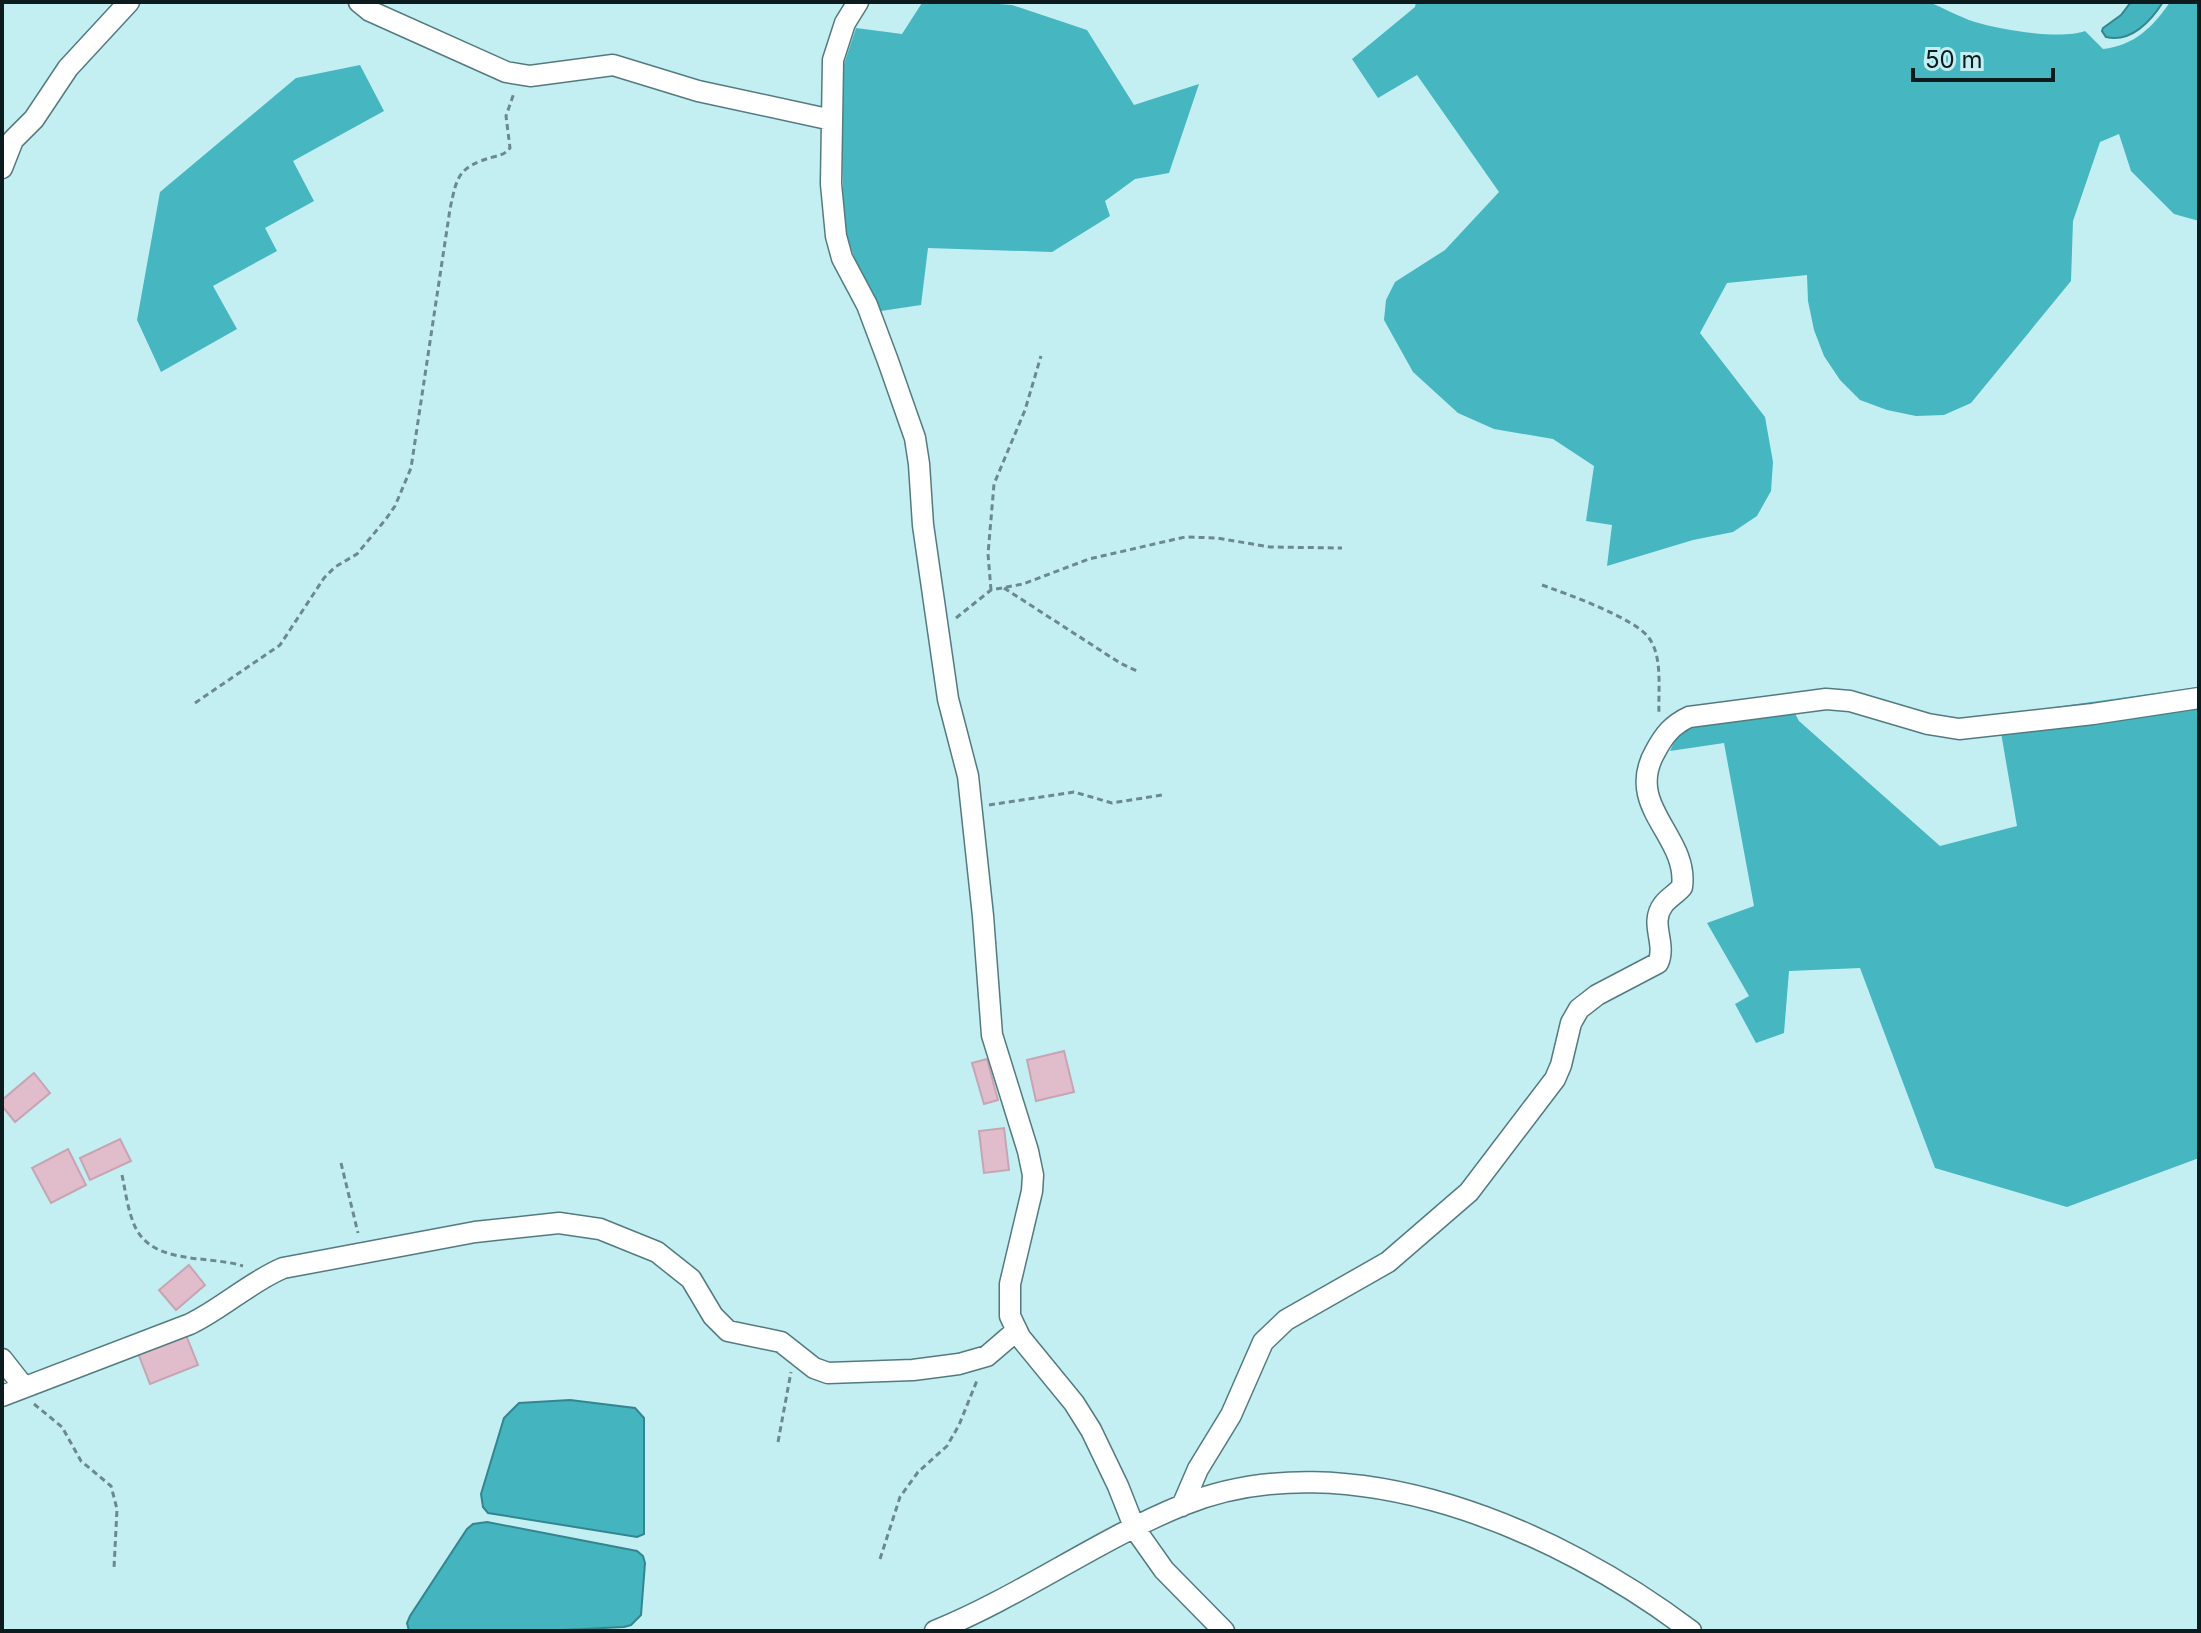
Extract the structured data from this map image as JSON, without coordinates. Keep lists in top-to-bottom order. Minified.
{"scale_bar":"50 m"}
